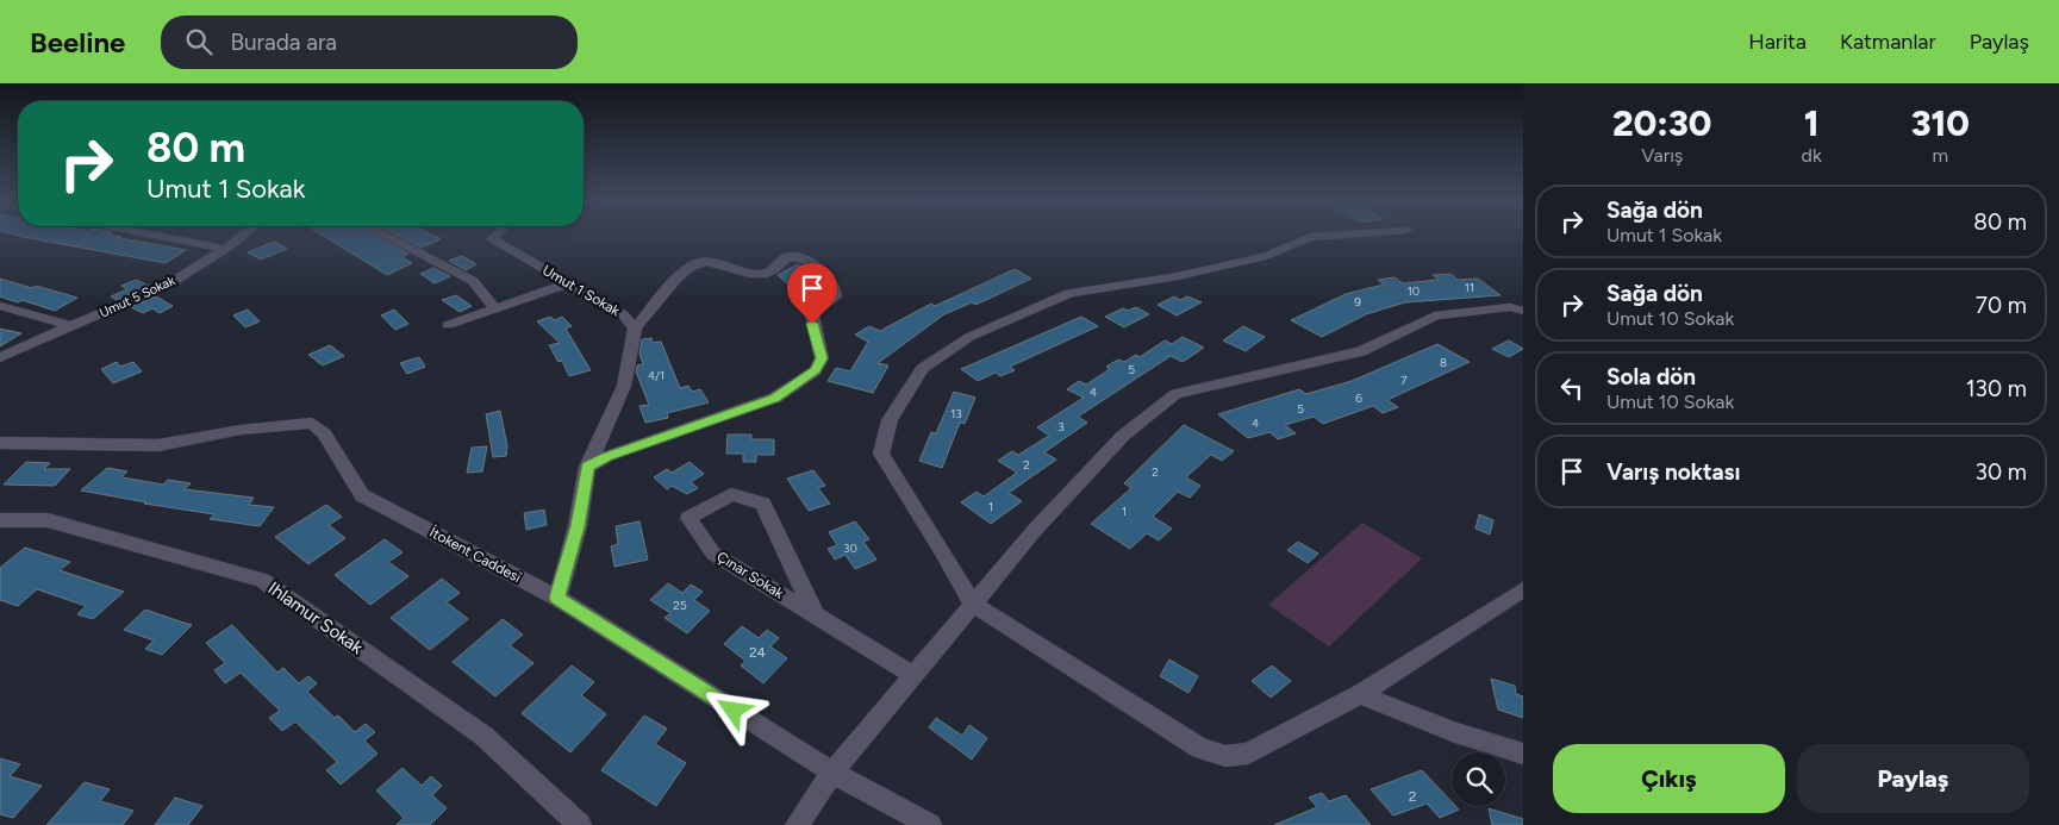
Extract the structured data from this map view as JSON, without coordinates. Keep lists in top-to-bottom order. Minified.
{"streets":{"street":["Umut 1 Sokak","Umut 5 Sokak","İtokent Caddesi","Çınar Sokak","Ihlamur Sokak"]},"crossings":[["Umut 1 Sokak","İtokent Caddesi"]],"house_numbers":["11","10","9","8","5","4/1","7","4","6","5","13","4","3","2","2","1","1","30","25","24","2"],"page":{"header":"Beeline","search":"Burada ara","nav":["Harita","Katmanlar","Paylaş"],"eta":["20:30","Varış","1","dk","310","m"],"turn":["80 m","Umut 1 Sokak"],"list":[{"name":"Sağa dön","note":"Umut 1 Sokak","value":"80 m"},{"name":"Sağa dön","note":"Umut 10 Sokak","value":"70 m"},{"name":"Sola dön","note":"Umut 10 Sokak","value":"130 m"},{"name":"Varış noktası","value":"30 m"}],"buttons":["Çıkış","Paylaş"]}}
